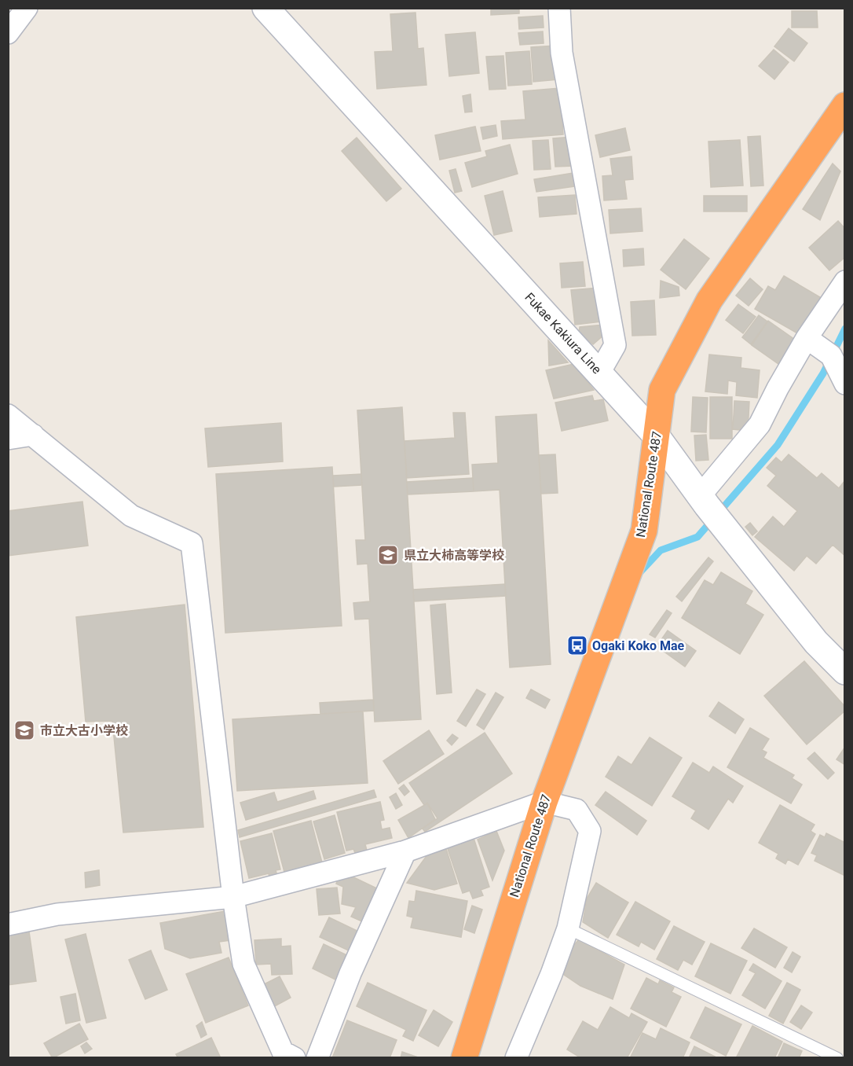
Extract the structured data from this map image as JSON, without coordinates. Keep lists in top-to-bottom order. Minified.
{"streets":{"highway":["National Route 487"],"main road":["Fukae Kakiura Line"]},"crossings":[["Fukae Kakiura Line","National Route 487"]],"places":{"school or university":["県立大柿高等学校","市立大古小学校"],"bus stop":["Ogaki Koko Mae"]}}
